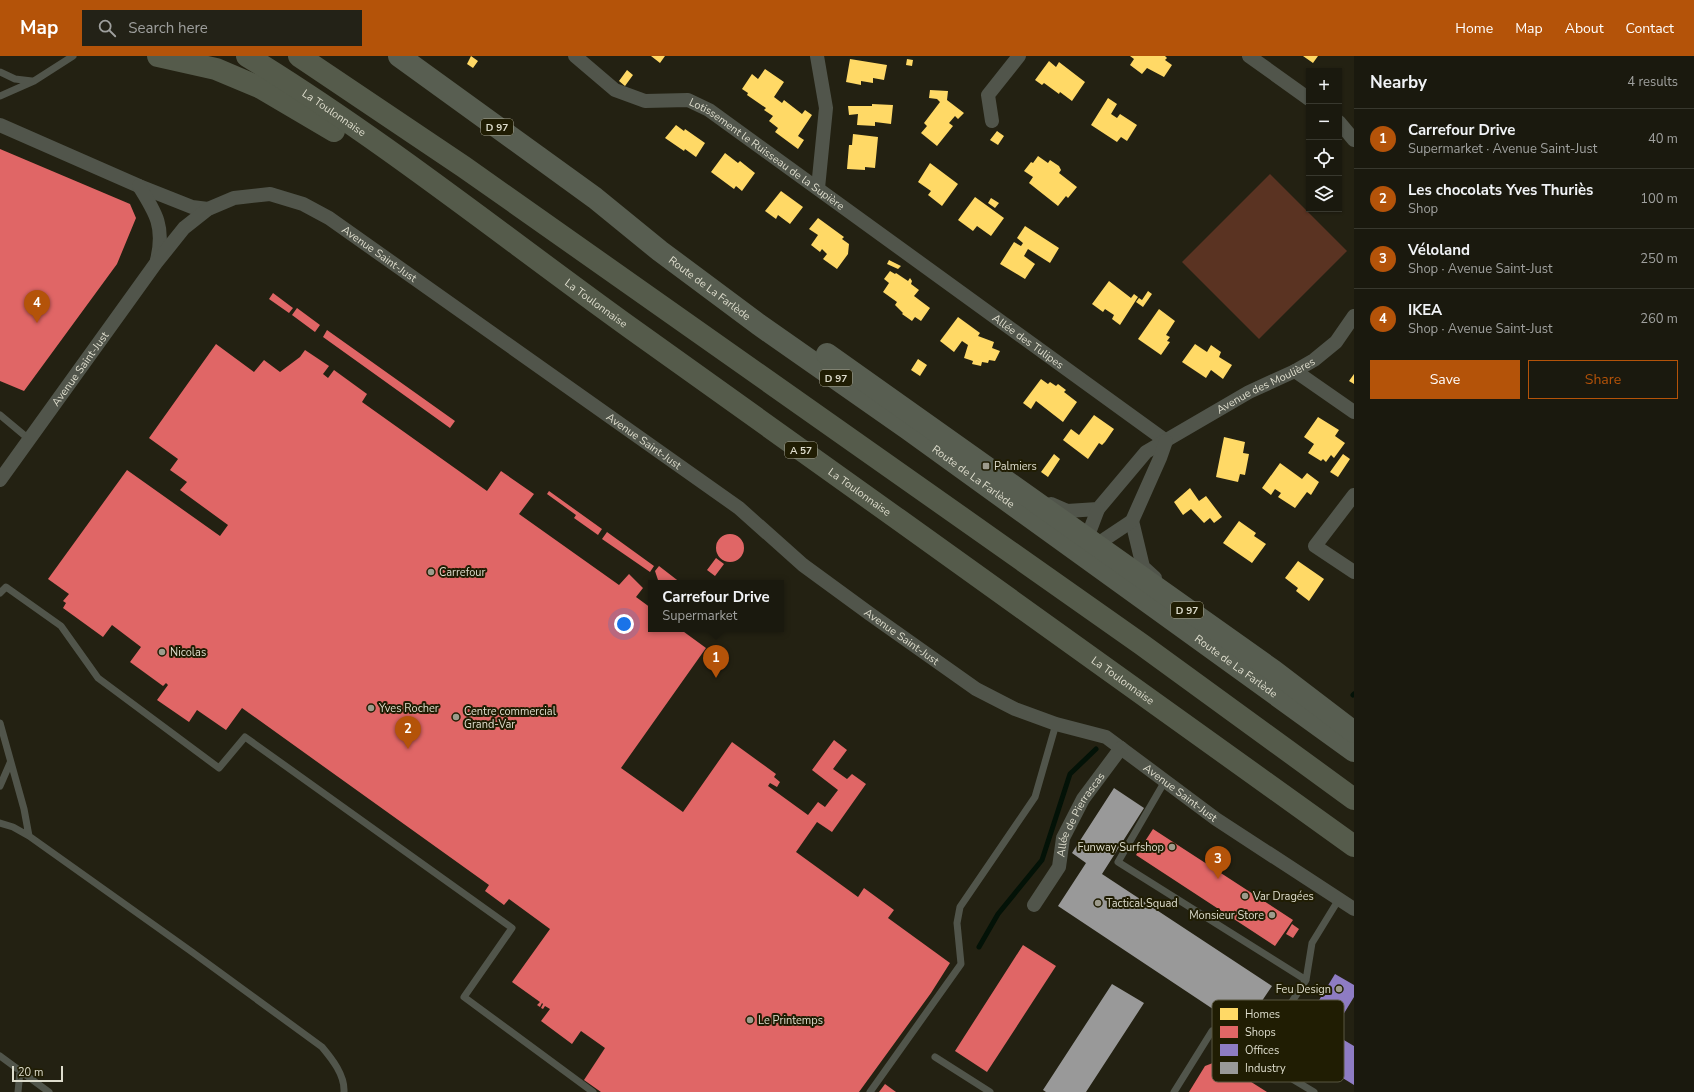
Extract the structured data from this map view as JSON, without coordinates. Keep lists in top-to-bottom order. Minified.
{"streets":{"highway":["La Toulonnaise","A 57"],"main road":["D 97","Route de La Farlède"],"street":["Lotissement le Ruisseau de la Supière","Avenue Saint-Just","Allée des Tulipes","Avenue des Moulières","Allée de Pierrascas"]},"crossings":[["Lotissement le Ruisseau de la Supière","Allée des Tulipes"],["Avenue Saint-Just","Allée de Pierrascas"],["Route de La Farlède","Avenue des Moulières"],["Allée des Tulipes","Avenue des Moulières"]],"places":{"transit":["Palmiers"],"other":["Carrefour","Nicolas","Yves Rocher","Centre commercial Grand-Var","Funway Surfshop","Var Dragées","Tactical Squad","Monsieur Store","Feu Design","Le Printemps"]},"legend":["Homes","Shops","Offices","Industry"],"scale_bar":"20 m","page":{"header":"Map","search":"Search here","nav":["Home","Map","About","Contact"],"heading":["Nearby","4 results"],"map_buttons":["+","−"],"list":[{"mark":"1","name":"Carrefour Drive","note":"Supermarket · Avenue Saint-Just","value":"40 m"},{"mark":"2","name":"Les chocolats Yves Thuriès","note":"Shop","value":"100 m"},{"mark":"3","name":"Véloland","note":"Shop · Avenue Saint-Just","value":"250 m"},{"mark":"4","name":"IKEA","note":"Shop · Avenue Saint-Just","value":"260 m"}],"pins":["4","1","2","3"],"buttons":["Save","Share"],"popup":["Carrefour Drive","Supermarket"],"scale":"20 m"}}
